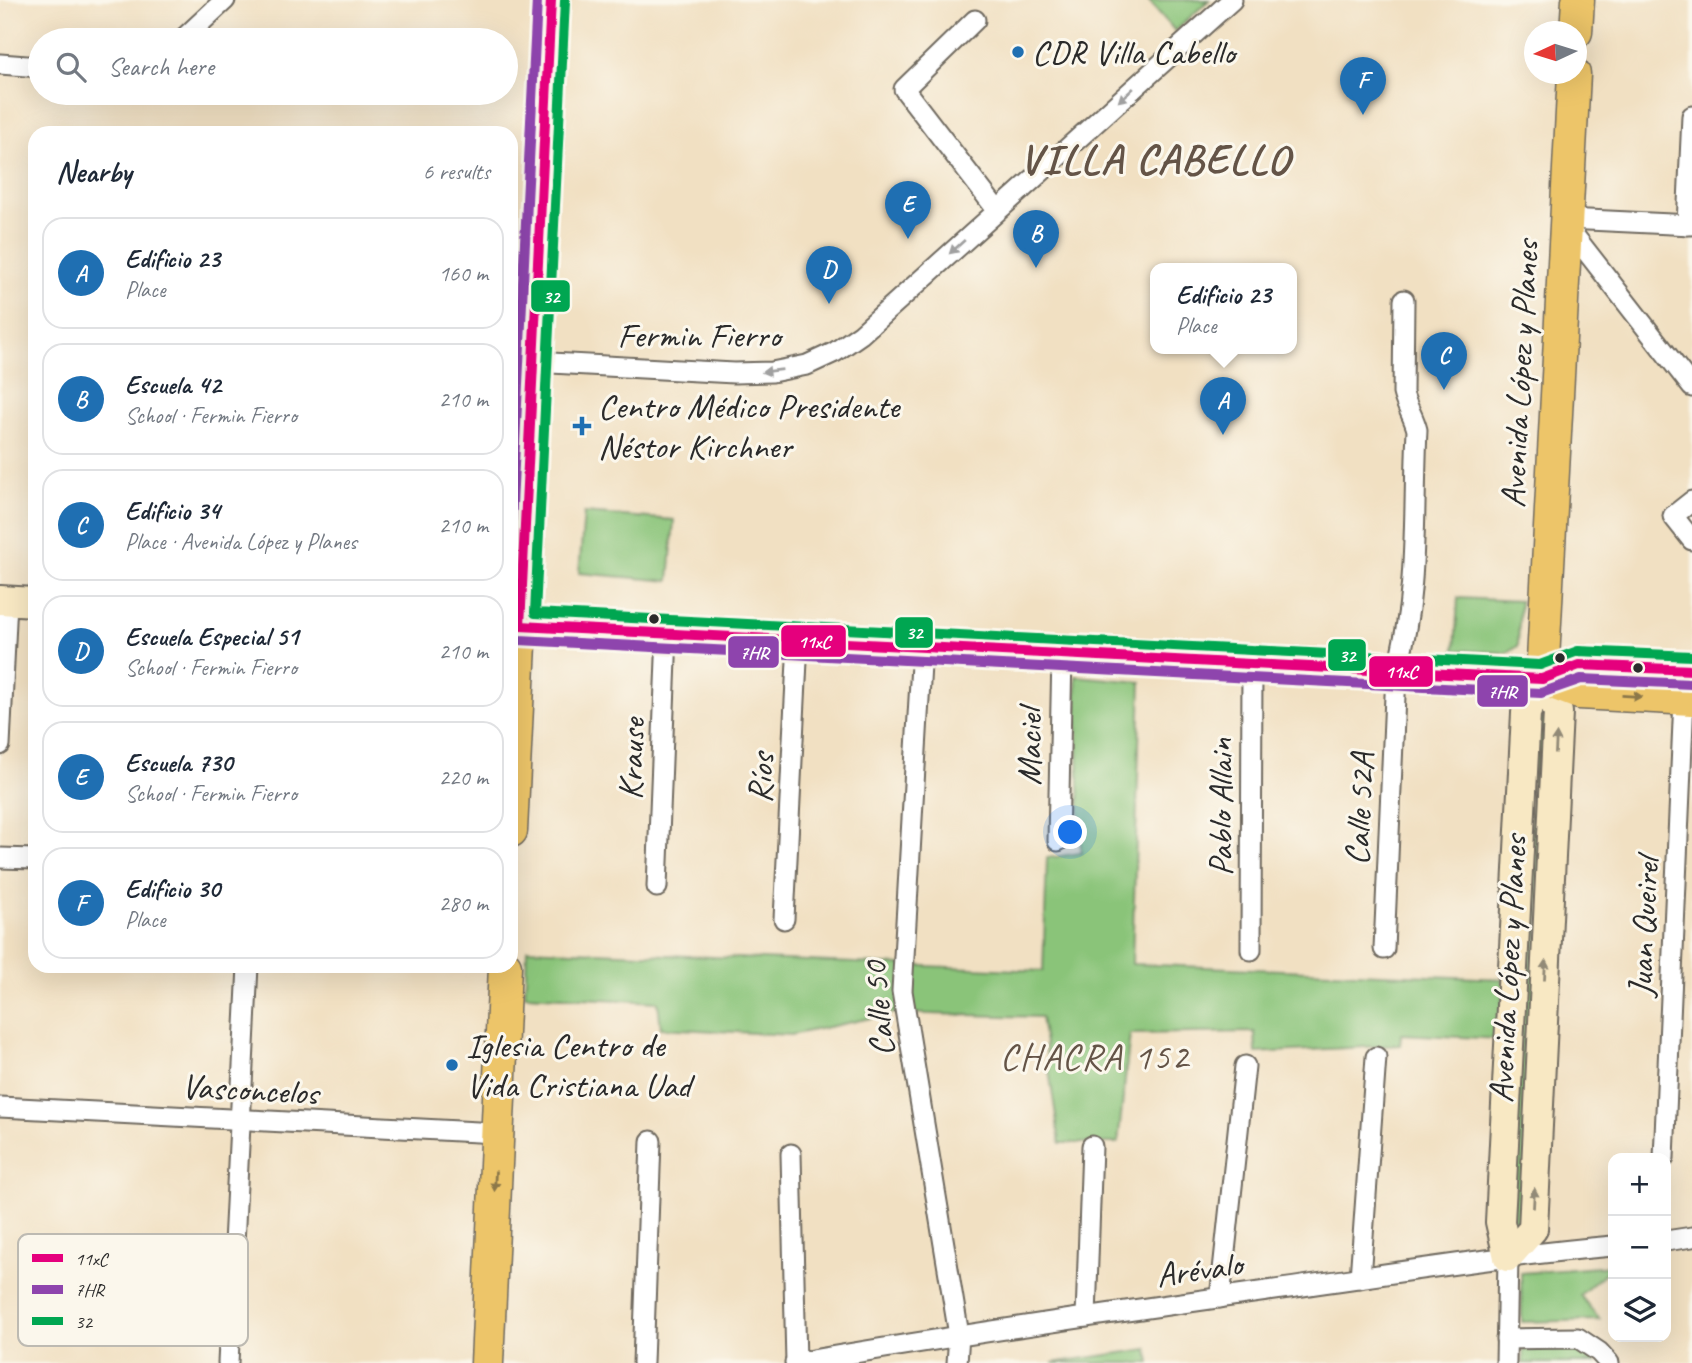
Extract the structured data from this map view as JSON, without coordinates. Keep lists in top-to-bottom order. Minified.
{"streets":{"main road":["Avenida López y Planes"],"street":["Fermin Fierro","Maciel","Krause","Ríos","Pablo Allain","Calle 52A","Juan Queirel","Calle 50","Vasconcelos","Arévalo"]},"crossings":[["Avenida López y Planes","Arévalo"],["Calle 50","Arévalo"]],"one_way":["Fermin Fierro"],"districts":["VILLA CABELLO","CHACRA 152"],"places":{"other":["CDR Villa Cabello","Iglesia Centro de Vida Cristiana Uad"],"health":["Centro Médico Presidente Néstor Kirchner"]},"lines":["transit line 11xC","transit line 7HR","transit line 32"],"legend":["11xC","7HR","32"],"north":"left","page":{"search":"Search here","pins":["F","E","B","D","C","A"],"heading":["Nearby","6 results"],"list":[{"mark":"A","name":"Edificio 23","note":"Place","value":"160 m"},{"mark":"B","name":"Escuela 42","note":"School · Fermin Fierro","value":"210 m"},{"mark":"C","name":"Edificio 34","note":"Place · Avenida López y Planes","value":"210 m"},{"mark":"D","name":"Escuela Especial 51","note":"School · Fermin Fierro","value":"210 m"},{"mark":"E","name":"Escuela 730","note":"School · Fermin Fierro","value":"220 m"},{"mark":"F","name":"Edificio 30","note":"Place","value":"280 m"}],"popup":["Edificio 23","Place"],"map_buttons":["+","−"]}}
